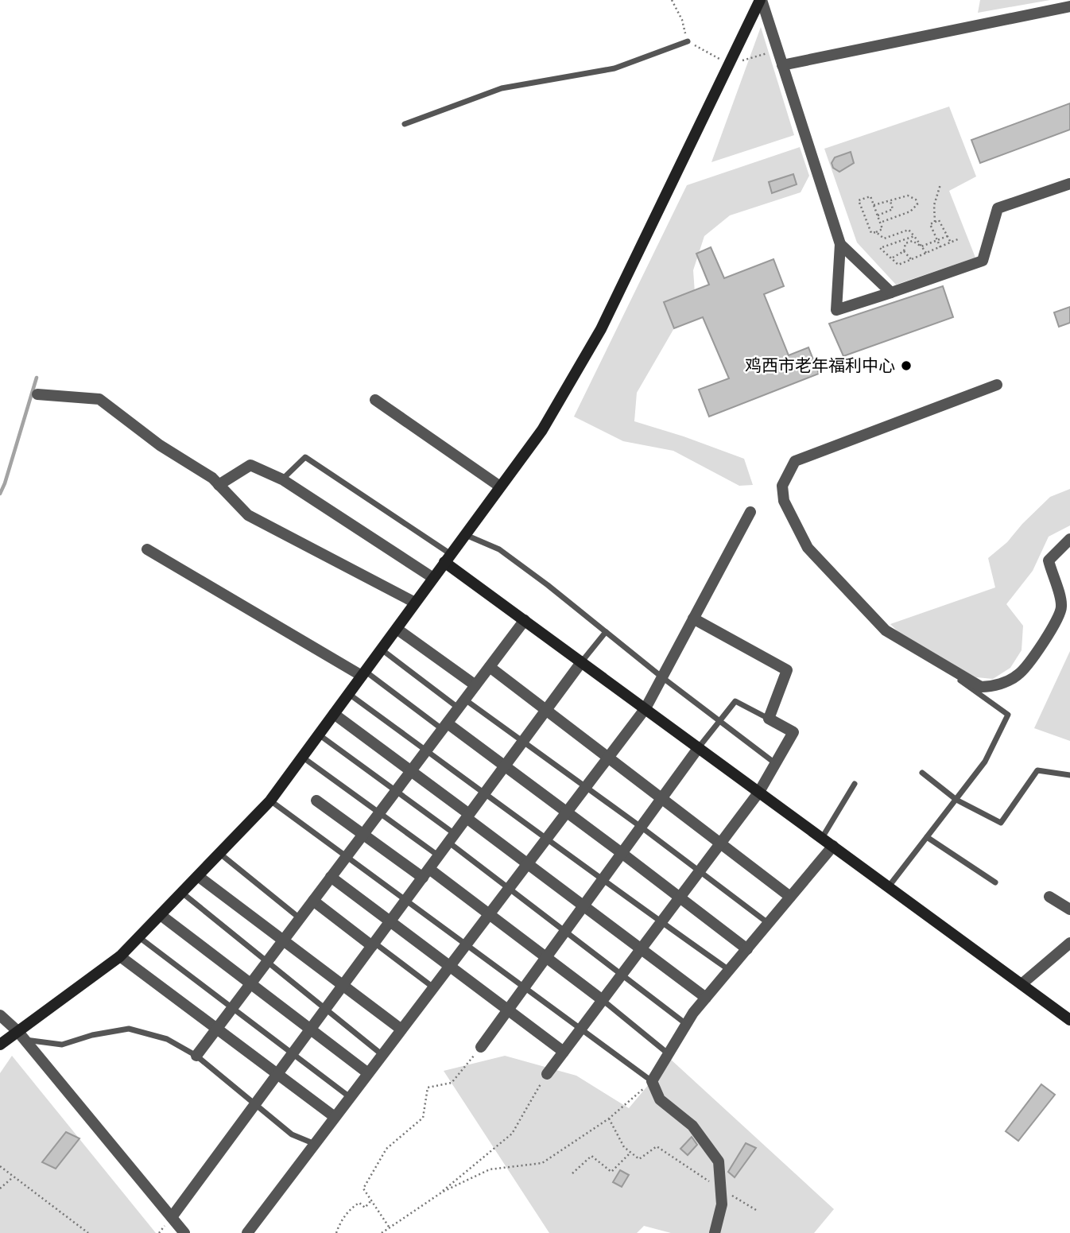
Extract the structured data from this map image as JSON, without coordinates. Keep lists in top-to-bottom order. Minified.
{"places":["鸡西市老年福利中心"]}
